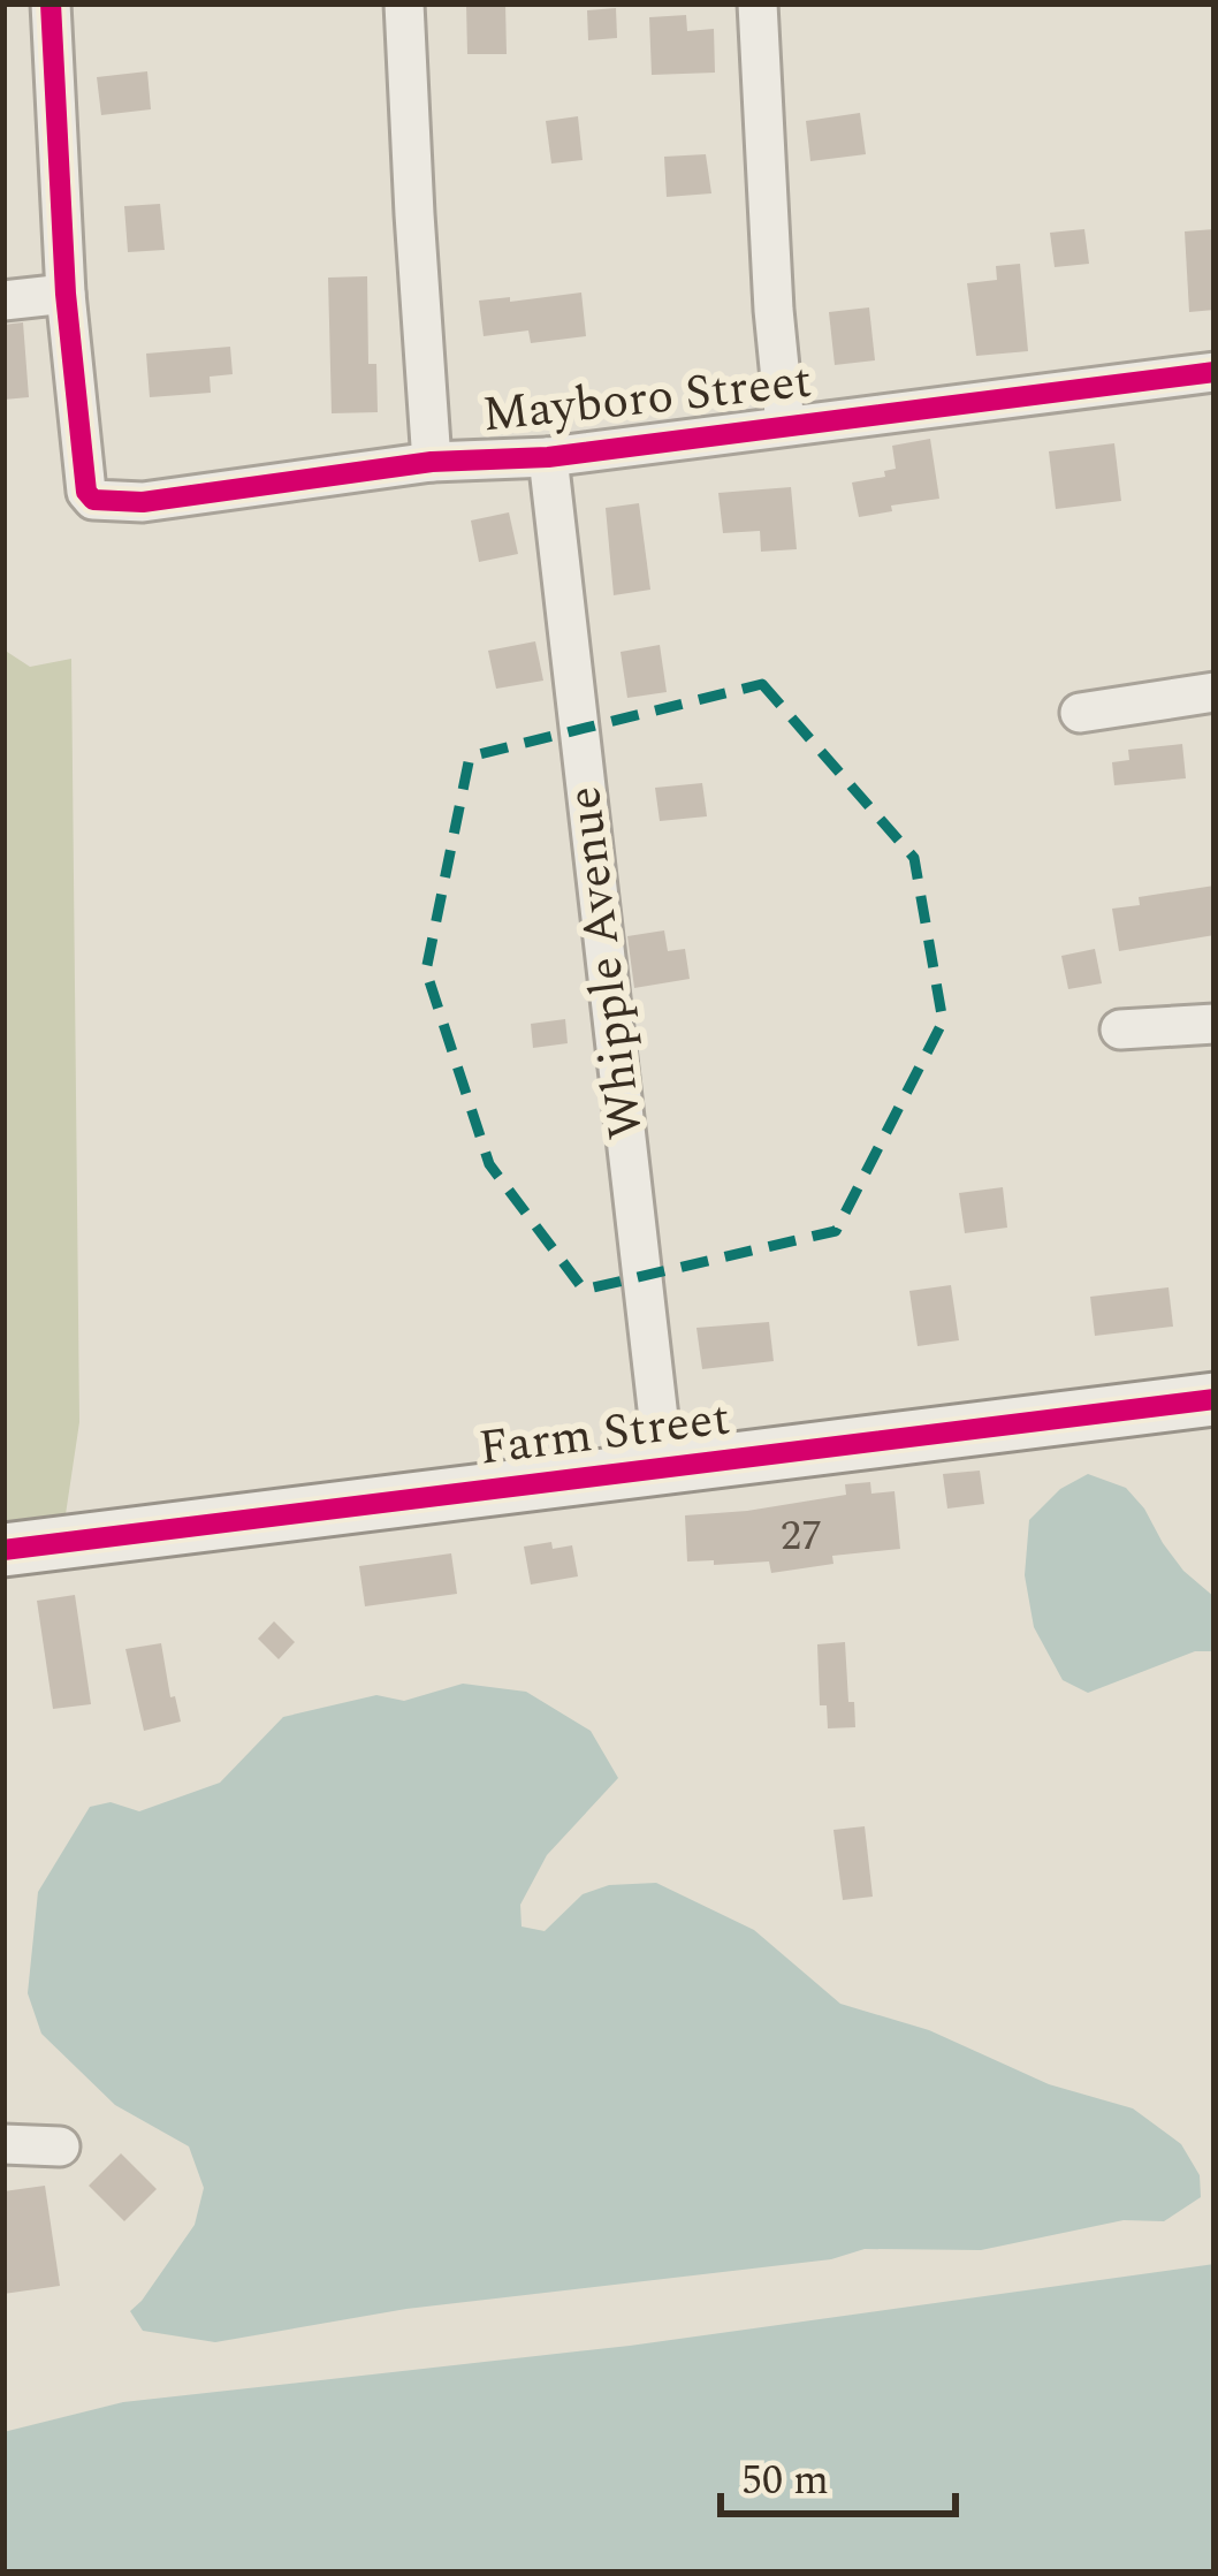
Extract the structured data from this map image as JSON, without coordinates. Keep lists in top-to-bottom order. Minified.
{"streets":{"street":["Mayboro Street","Whipple Avenue","Farm Street"]},"crossings":[["Mayboro Street","Whipple Avenue"],["Whipple Avenue","Farm Street"]],"house_numbers":["27"],"scale_bar":"50 m"}
